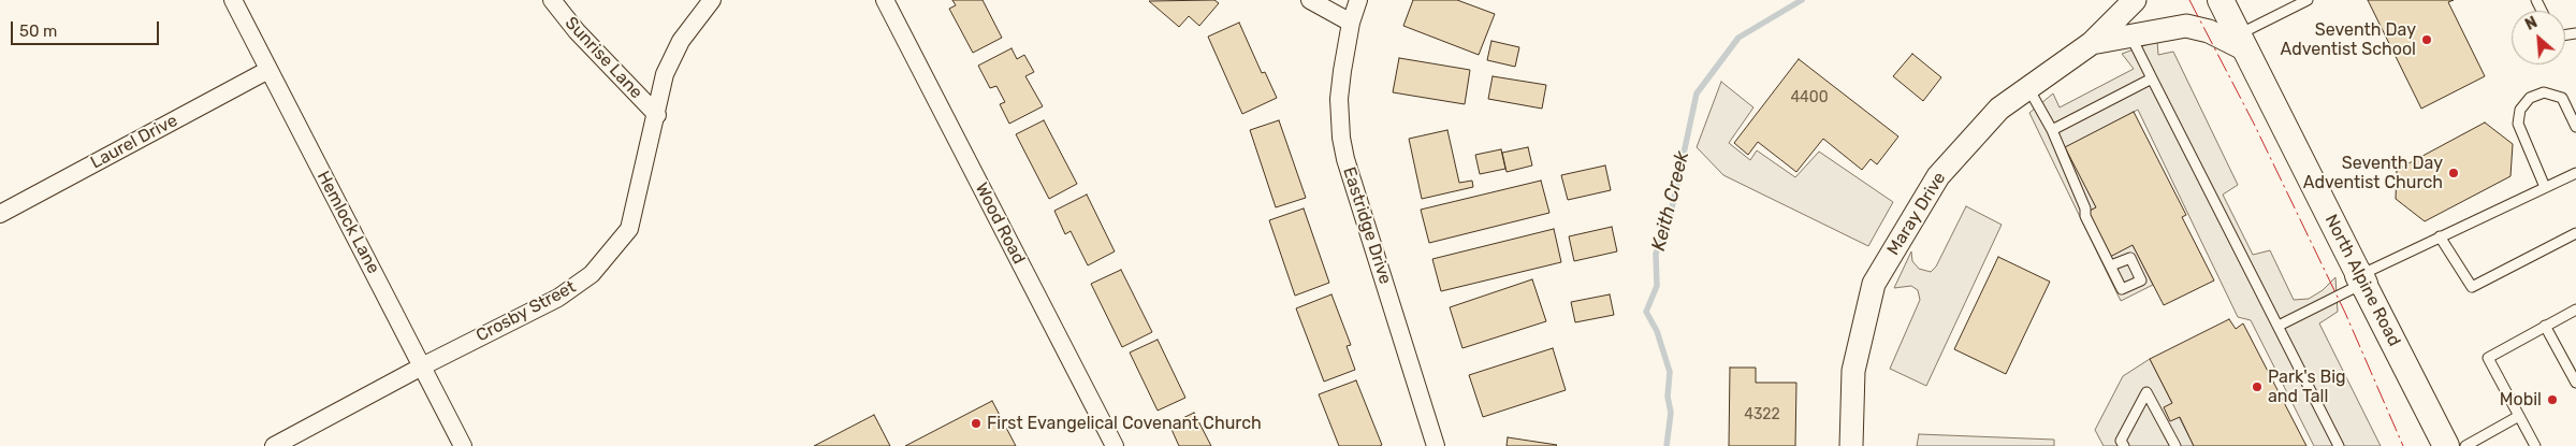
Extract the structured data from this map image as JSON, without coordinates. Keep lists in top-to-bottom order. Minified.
{"streets":{"main road":["North Alpine Road"],"street":["Sunrise Lane","Laurel Drive","Maray Drive","Hemlock Lane","Wood Road","Eastridge Drive","Crosby Street"]},"crossings":[["Sunrise Lane","Crosby Street"],["Laurel Drive","Hemlock Lane"],["Hemlock Lane","Crosby Street"]],"water":["Keith Creek"],"places":["Seventh Day Adventist School","Seventh Day Adventist Church","Park's Big and Tall","Mobil","First Evangelical Covenant Church"],"house_numbers":["4400","4322"],"scale_bar":"50 m","north":"top left"}
